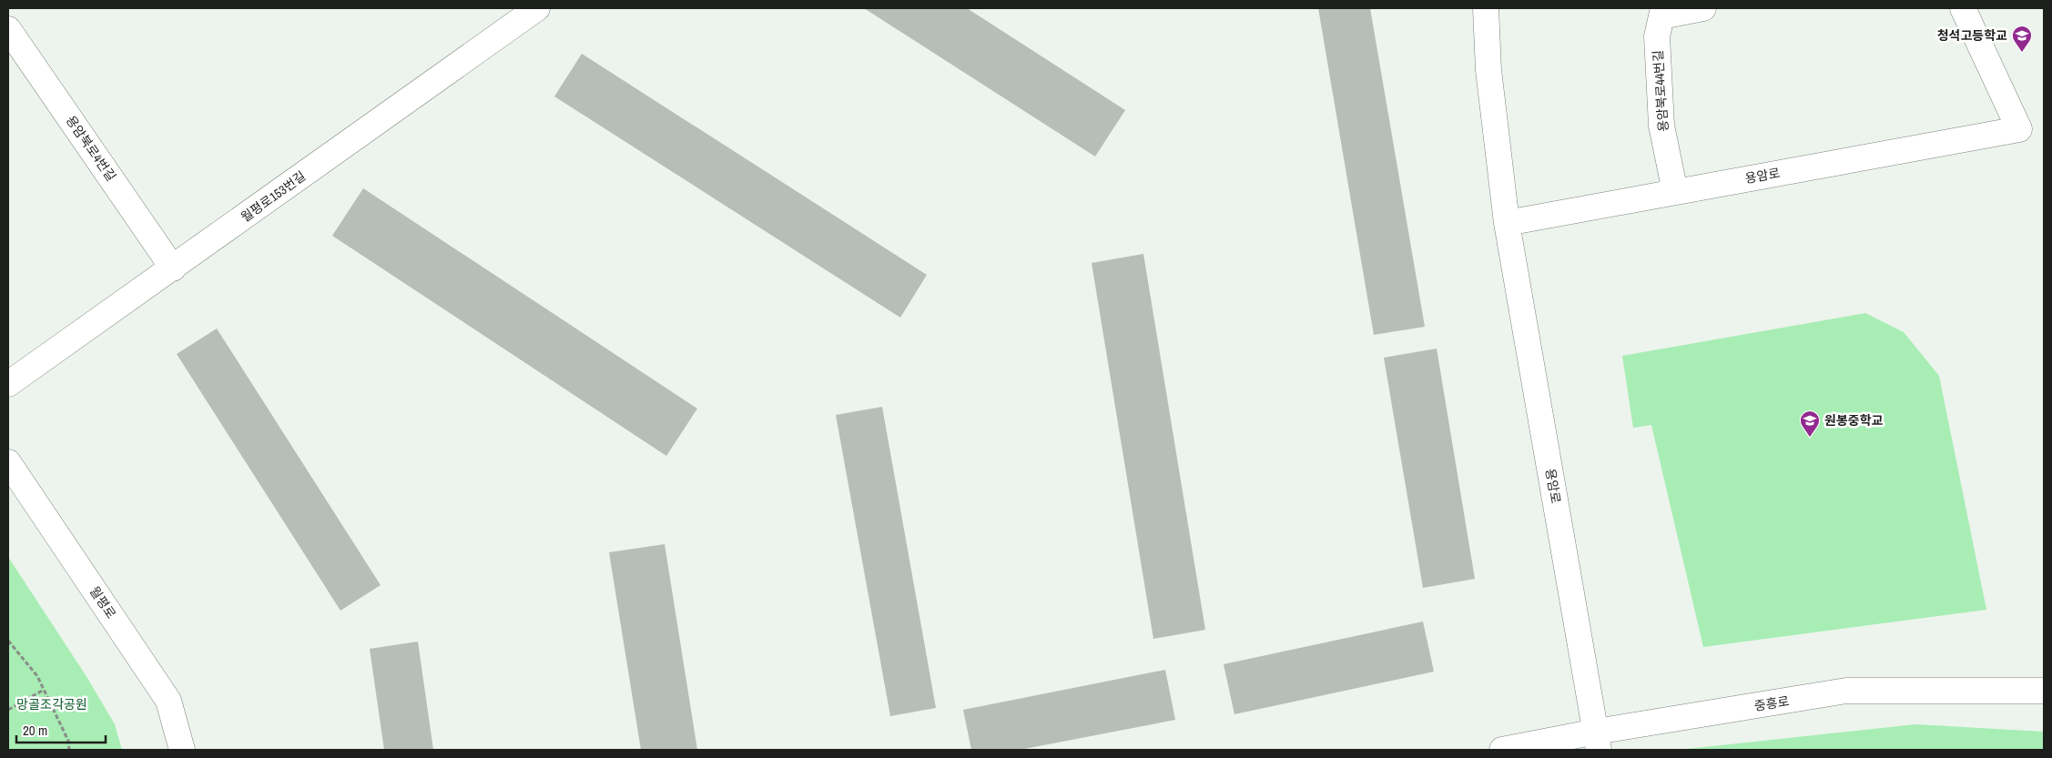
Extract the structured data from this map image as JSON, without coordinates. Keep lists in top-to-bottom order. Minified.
{"streets":{"street":["용암북로44번길","용암북로4번길","용암로","월평로153번길","월평로","중흥로"]},"crossings":[["용암북로44번길","용암로"],["용암북로4번길","월평로153번길"],["용암로","중흥로"]],"parks":["망골조각공원"],"places":{"school or university":["청석고등학교","원봉중학교"]},"scale_bar":"20 m"}
